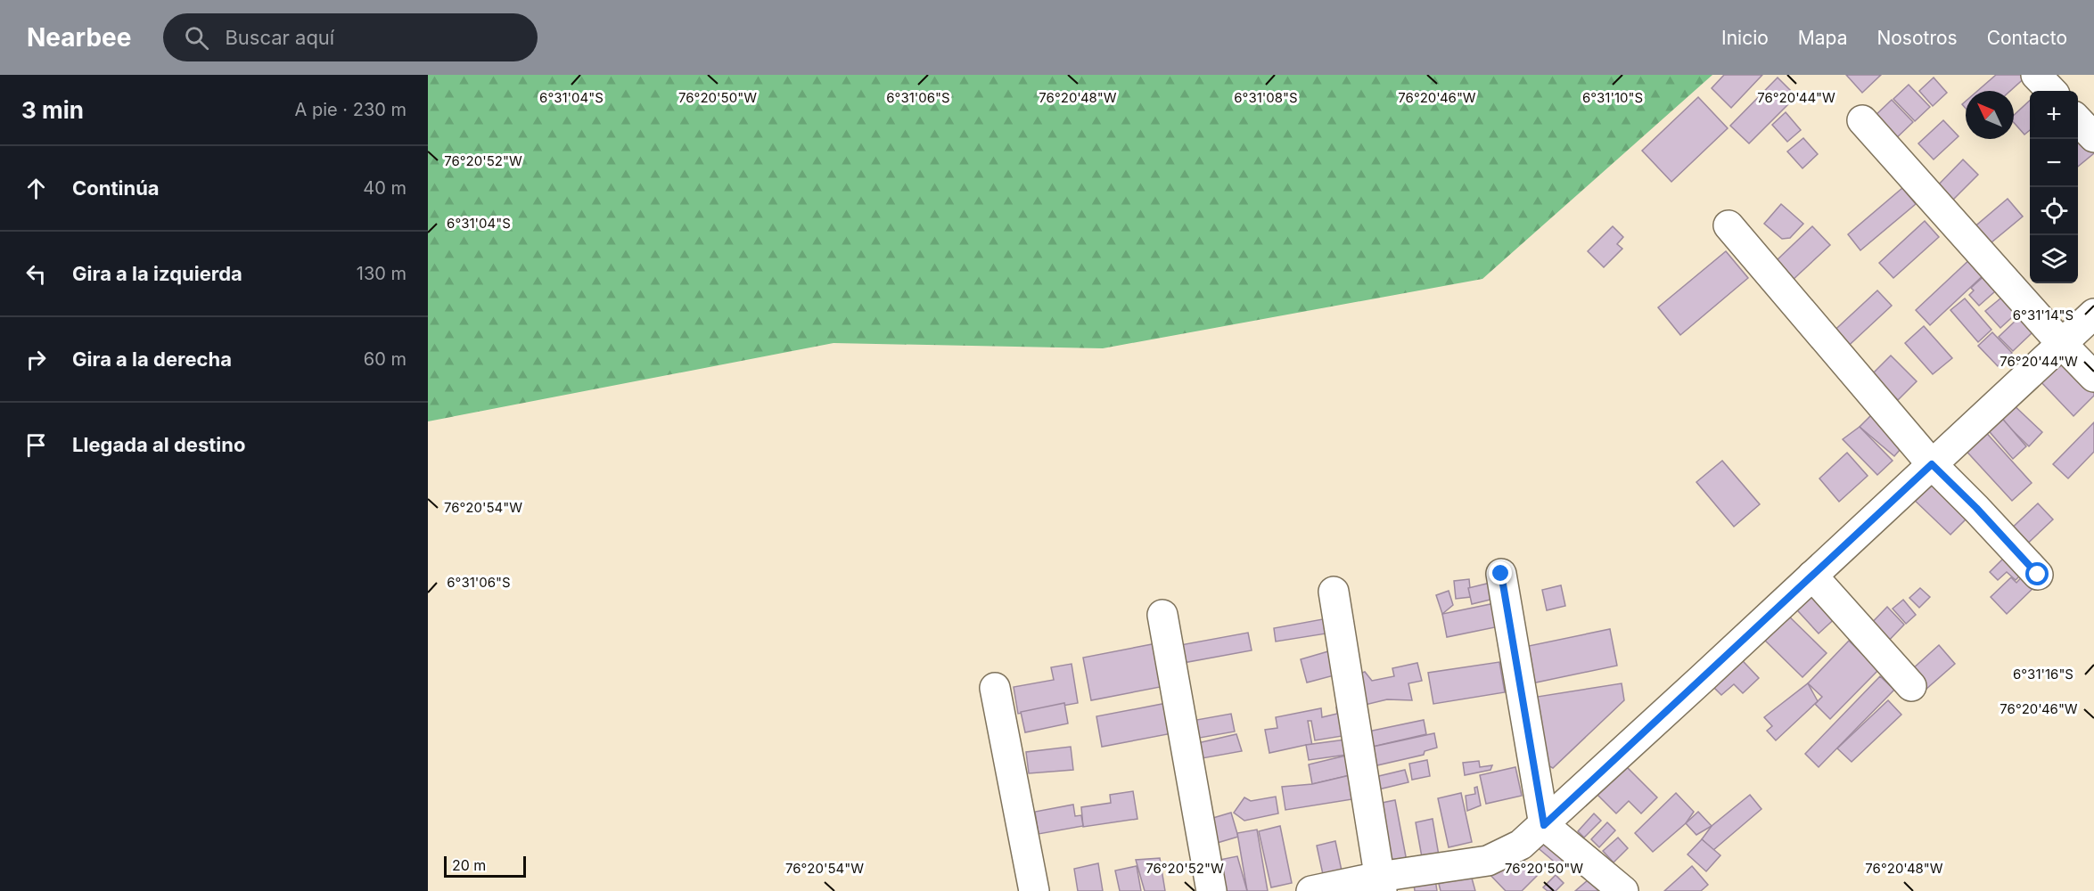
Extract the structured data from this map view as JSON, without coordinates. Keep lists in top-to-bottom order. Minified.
{"scale_bar":"20 m","north":"top left","page":{"header":"Nearbee","search":"Buscar aquí","nav":["Inicio","Mapa","Nosotros","Contacto"],"heading":["3 min","A pie · 230 m"],"map_buttons":["+","−"],"list":[["Continúa","40 m"],["Gira a la izquierda","130 m"],["Gira a la derecha","60 m"],"Llegada al destino"],"scale":"20 m"},"coordinates":["76°20'50\"W","76°20'48\"W","76°20'46\"W","76°20'44\"W","6°31'04\"S","6°31'06\"S","6°31'08\"S","6°31'10\"S","76°20'52\"W","6°31'14\"S","76°20'54\"W","6°31'16\"S"]}
